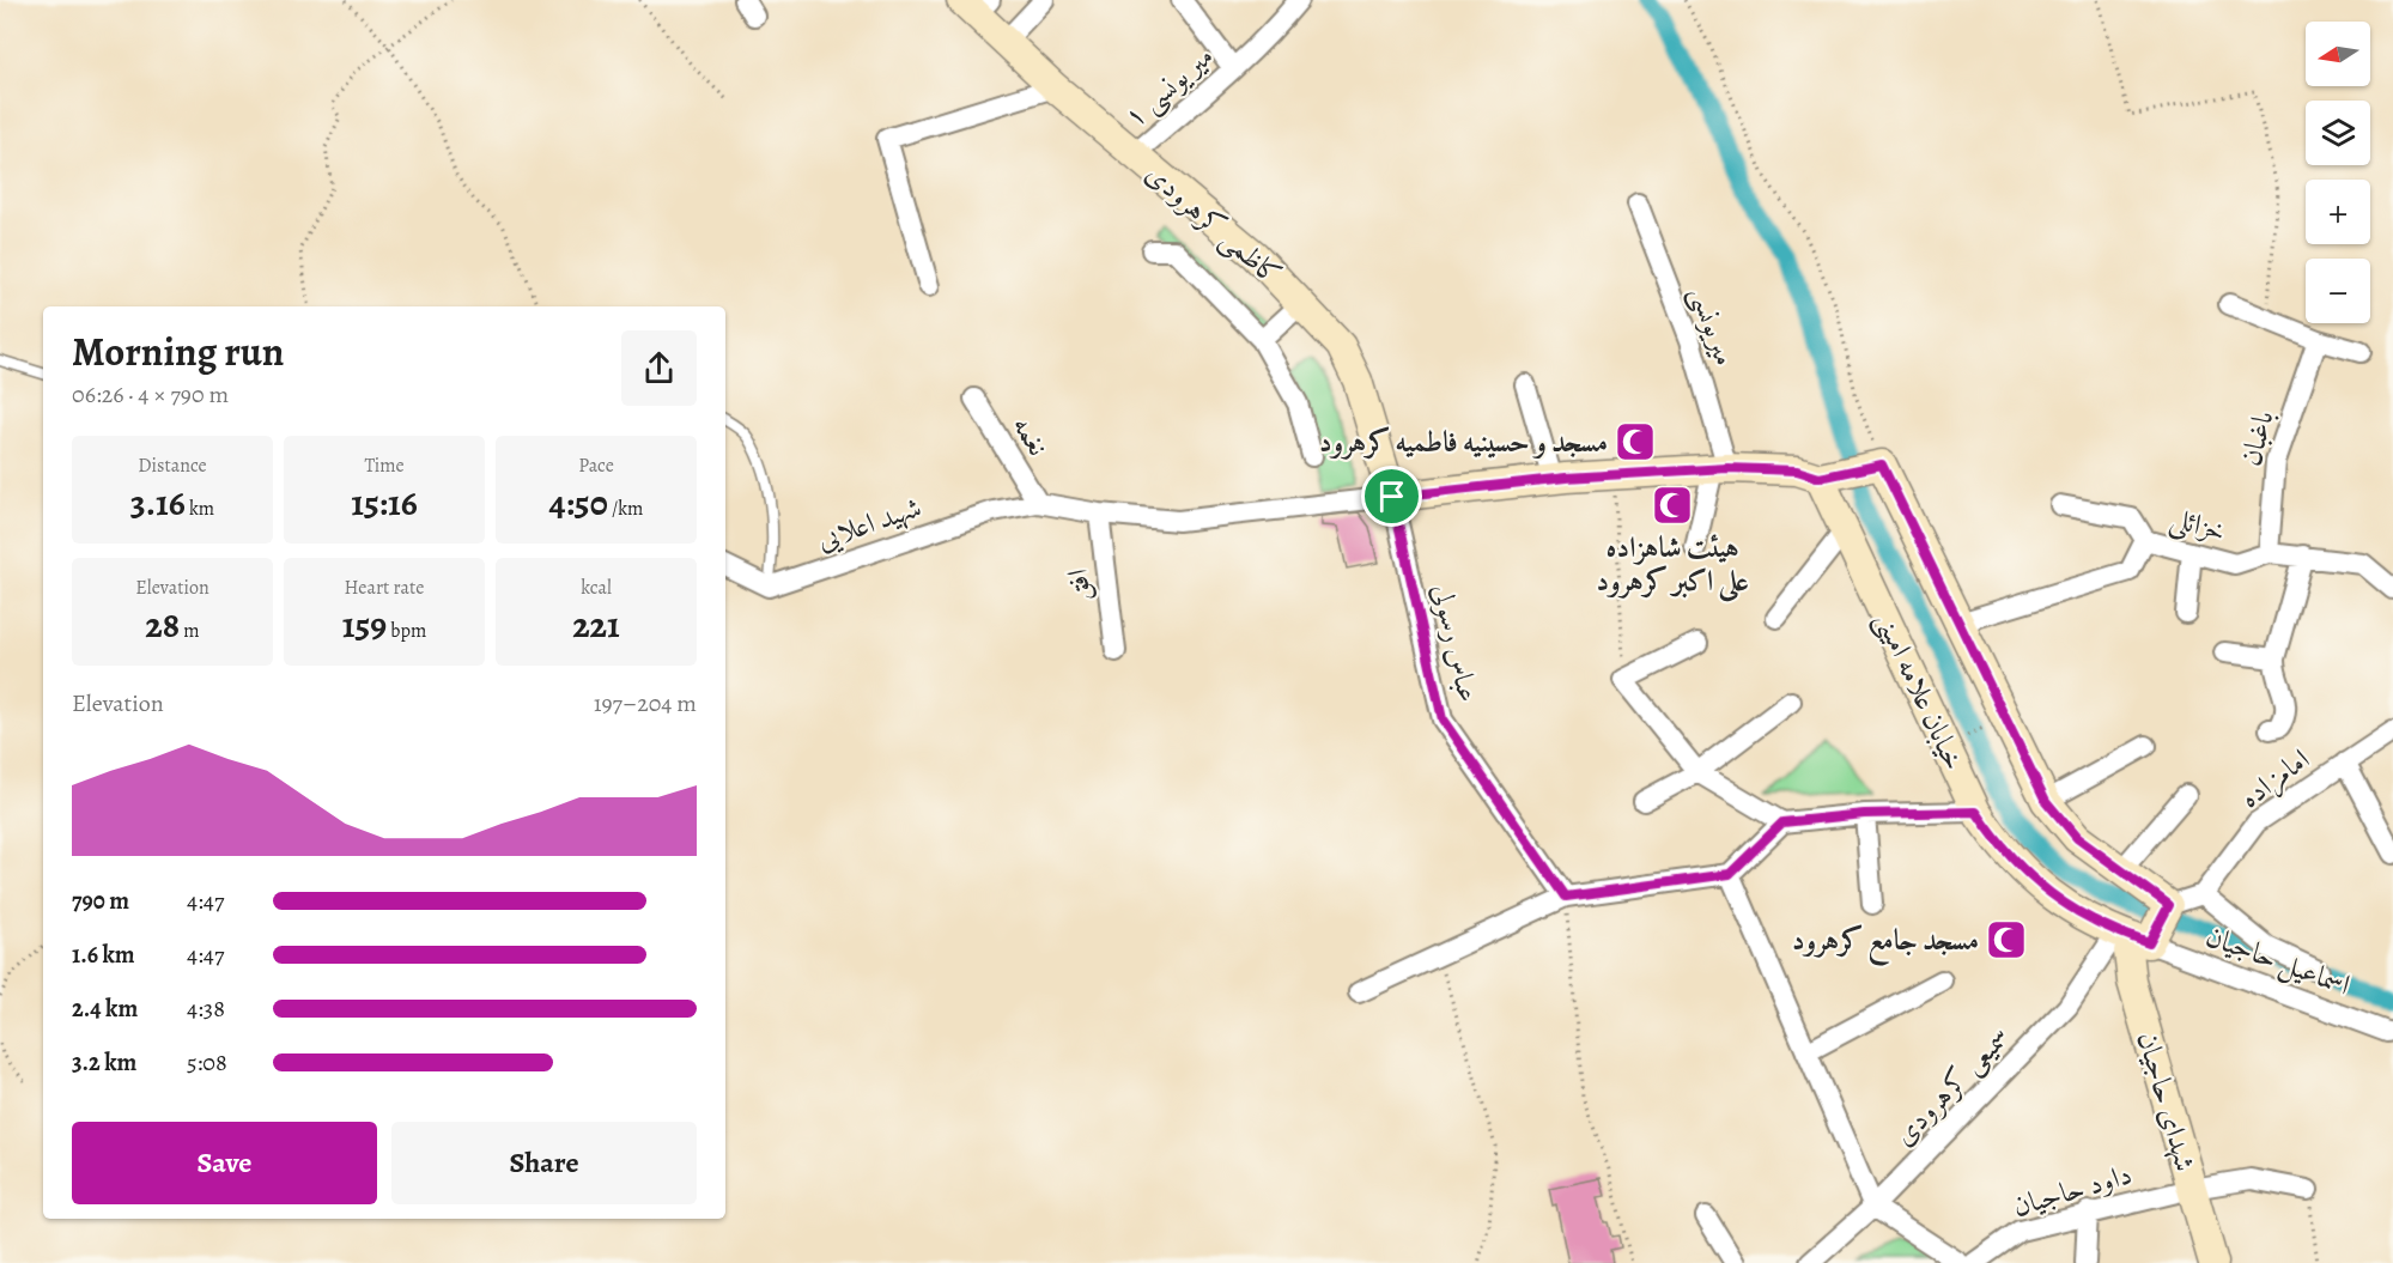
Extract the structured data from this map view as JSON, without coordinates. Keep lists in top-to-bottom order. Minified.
{"streets":{"street":["میر یونسی ۱","کاظمی کرهرودی","میریونسی","نغمه","باغبان","شهید اعلایی","خزائلی","افق","عباس رسولی","خیابان علامه امینی","امامزاده","اسماعیل حاجیان","سمیعی کرهرودی","شهدای حاجیان","داود حاجیان"]},"crossings":[["میر یونسی ۱","کاظمی کرهرودی"],["کاظمی کرهرودی","عباس رسولی"],["نغمه","شهید اعلایی"],["باغبان","خزائلی"],["خیابان علامه امینی","اسماعیل حاجیان"],["خیابان علامه امینی","سمیعی کرهرودی"],["خیابان علامه امینی","شهدای حاجیان"],["اسماعیل حاجیان","سمیعی کرهرودی"],["اسماعیل حاجیان","شهدای حاجیان"],["سمیعی کرهرودی","شهدای حاجیان"],["شهدای حاجیان","داود حاجیان"]],"places":{"mosque":["مسجد و حسینیه فاطمیه کرهرود","هیئت شاهزاده علی اکبر کرهرود","مسجد جامع کرهرود"]},"north":"left","page":{"map_buttons":["+","−"],"heading":["Morning run","06:26 · 4 × 790 m"],"stats":[["Distance","3.16 km"],["Time","15:16"],["Pace","4:50 /km"],["Elevation","28 m"],["Heart rate","159 bpm"],["kcal","221"]],"chart":["Elevation","197–204 m"],"list":[{"name":"790 m","note":"4:47"},{"name":"1.6 km","note":"4:47"},{"name":"2.4 km","note":"4:38"},{"name":"3.2 km","note":"5:08"}],"buttons":["Save","Share"]}}
